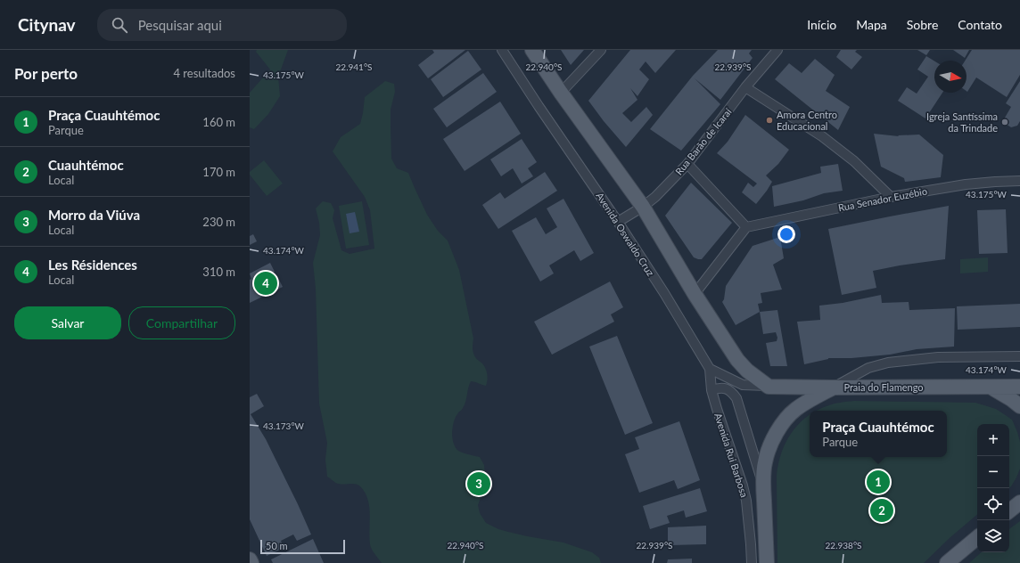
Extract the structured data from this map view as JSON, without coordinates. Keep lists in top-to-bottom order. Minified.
{"streets":{"main road":["Praia do Flamengo"],"street":["Rua Barão de Icaraí","Rua Senador Euzébio","Avenida Oswaldo Cruz","Avenida Rui Barbosa"]},"crossings":[["Rua Barão de Icaraí","Avenida Oswaldo Cruz"],["Avenida Oswaldo Cruz","Avenida Rui Barbosa"]],"places":["Amora Centro Educacional","Igreja Santíssima da Trindade"],"scale_bar":"50 m","north":"right","page":{"header":"Citynav","search":"Pesquisar aqui","nav":["Início","Mapa","Sobre","Contato"],"heading":["Por perto","4 resultados"],"list":[{"mark":"1","name":"Praça Cuauhtémoc","note":"Parque","value":"160 m"},{"mark":"2","name":"Cuauhtémoc","note":"Local","value":"170 m"},{"mark":"3","name":"Morro da Viúva","note":"Local","value":"230 m"},{"mark":"4","name":"Les Résidences","note":"Local","value":"310 m"}],"pins":["4","1","3","2"],"buttons":["Salvar","Compartilhar"],"popup":["Praça Cuauhtémoc","Parque"],"map_buttons":["+","−"],"scale":"50 m"},"coordinates":["22.941°S","22.940°S","22.939°S","43.175°W","43.174°W","43.173°W","22.938°S"]}
